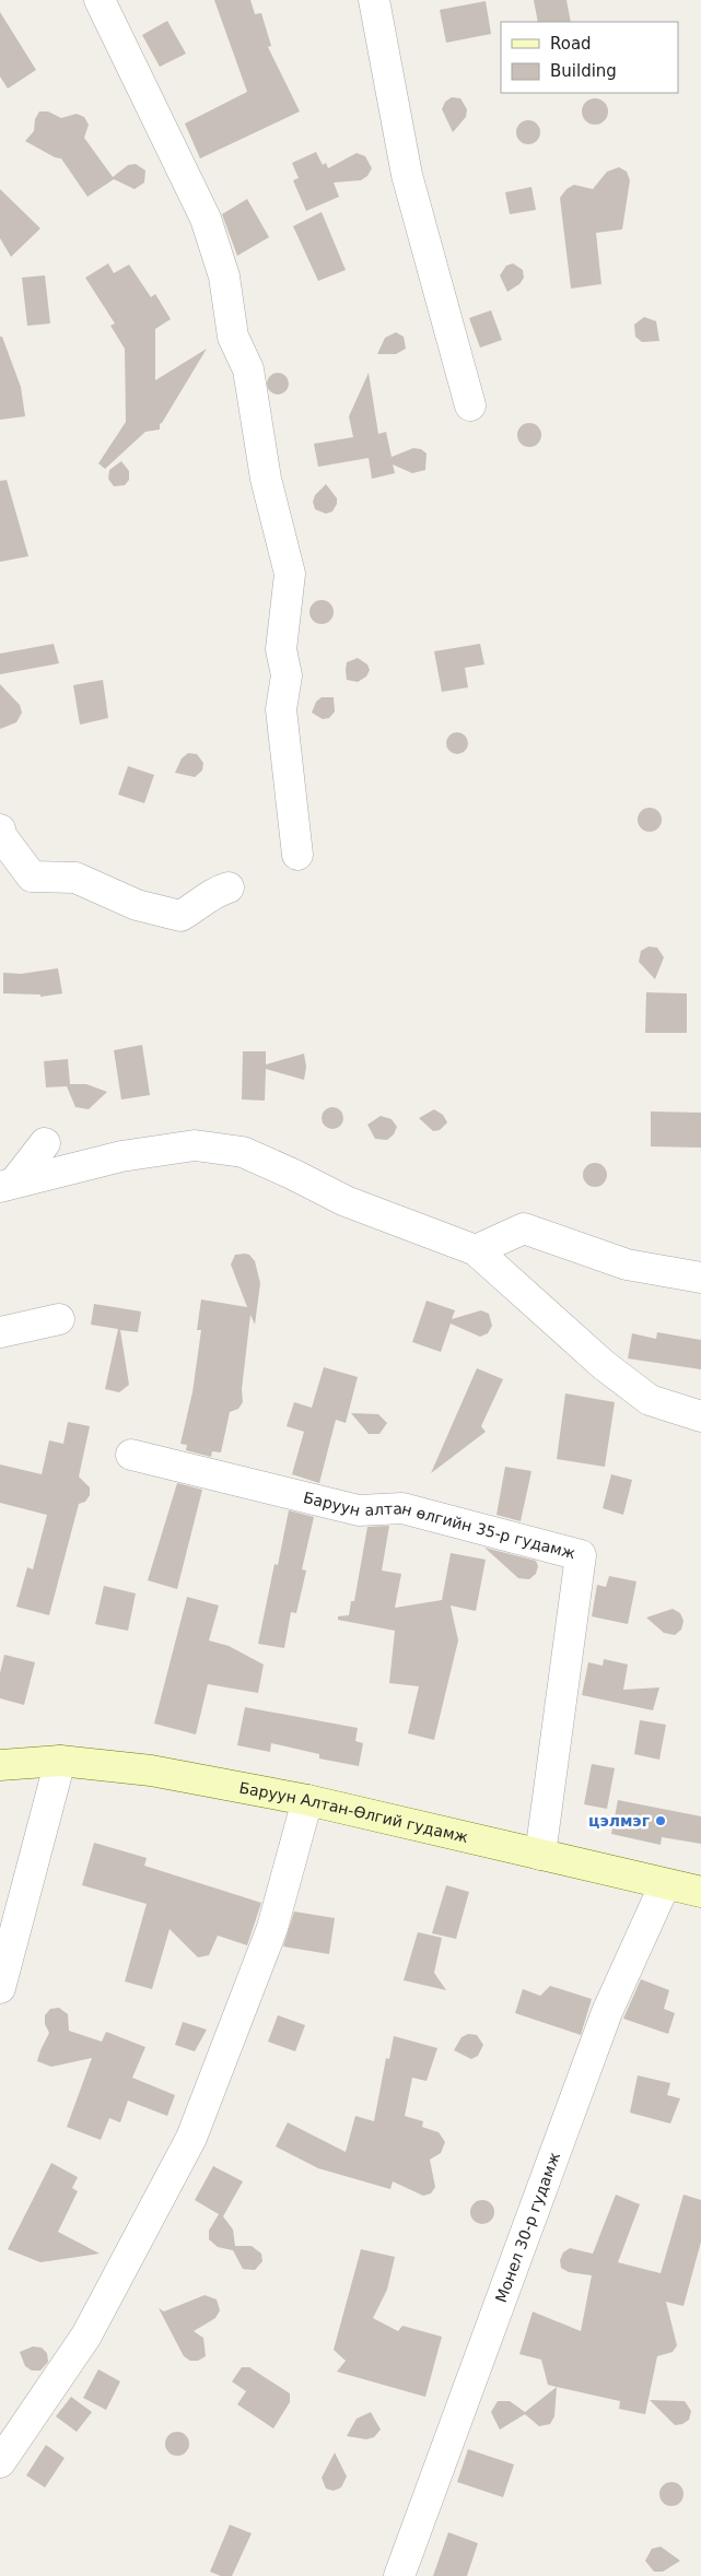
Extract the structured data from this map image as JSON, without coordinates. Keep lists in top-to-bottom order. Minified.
{"streets":{"main road":["Баруун Алтан-Өлгий гудамж"],"street":["Баруун алтан өлгийн 35-р гудамж","Монел 30-р гудамж"]},"crossings":[["Баруун алтан өлгийн 35-р гудамж","Баруун Алтан-Өлгий гудамж"],["Баруун Алтан-Өлгий гудамж","Монел 30-р гудамж"]],"places":["цэлмэг"],"legend":["Road","Building"]}
